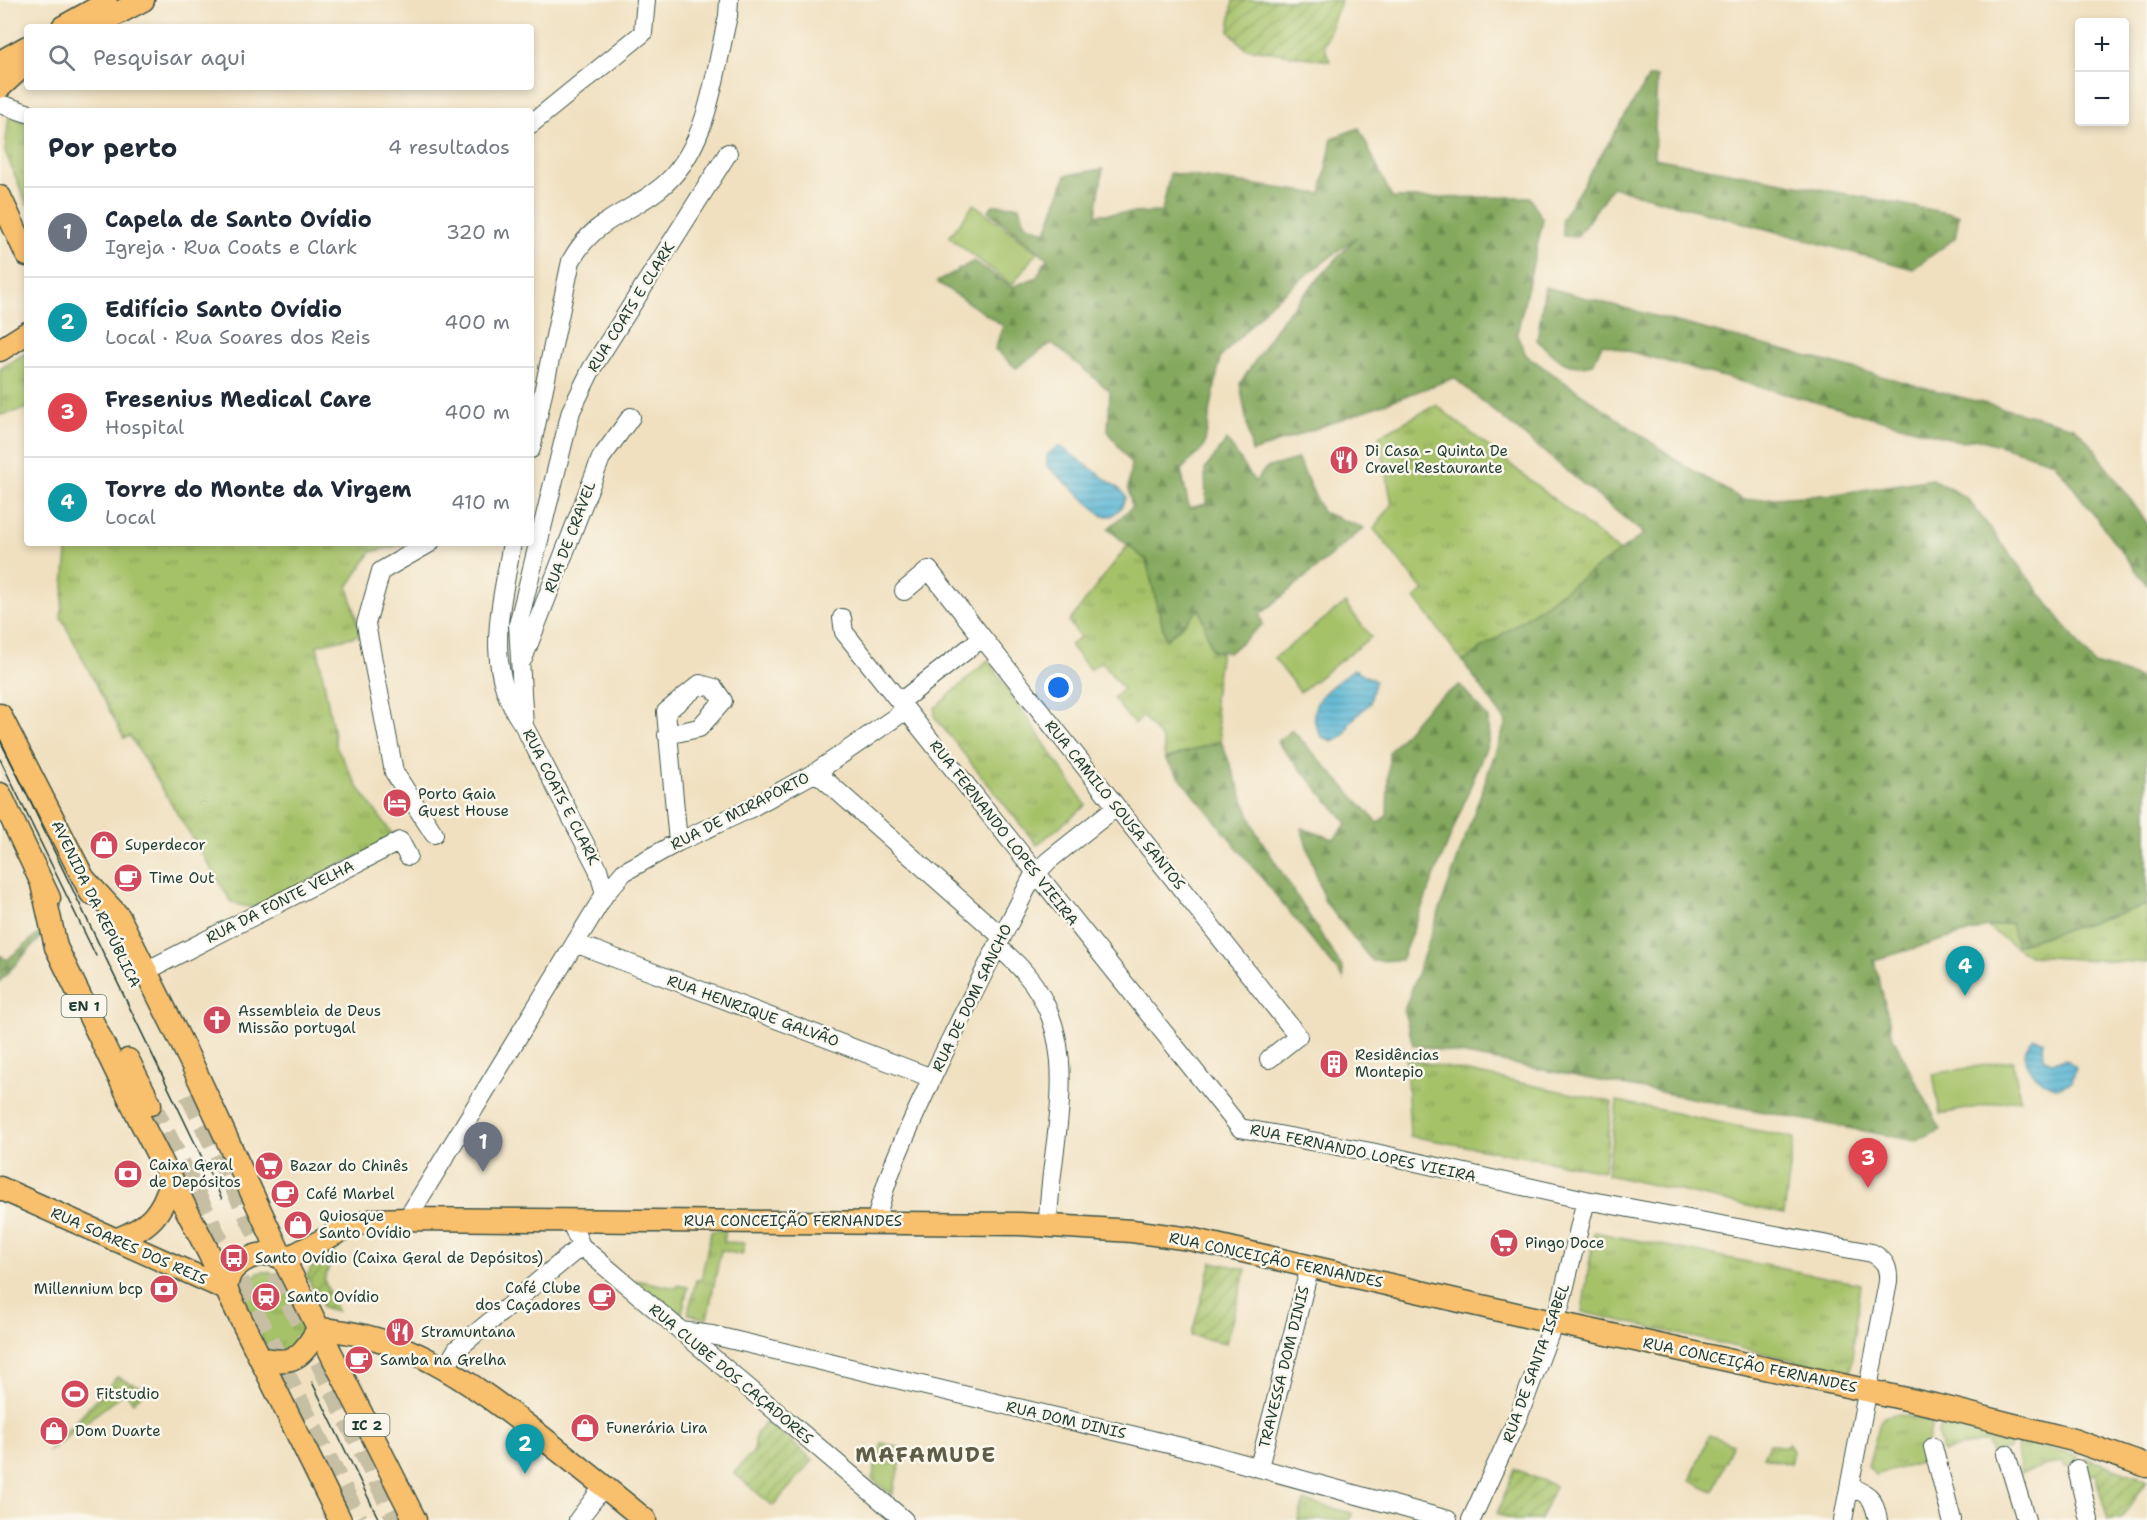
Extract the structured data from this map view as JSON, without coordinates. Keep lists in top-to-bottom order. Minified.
{"streets":{"main road":["AVENIDA DA REPÚBLICA","EN 1","RUA CONCEIÇÃO FERNANDES","RUA SOARES DOS REIS","IC 2"],"street":["RUA COATS E CLARK","RUA DE CRAVEL","RUA CAMILO SOUSA SANTOS","RUA DE MIRAPORTO","RUA FERNANDO LOPES VIEIRA","RUA DA FONTE VELHA","RUA DE DOM SANCHO","RUA HENRIQUE GALVÃO","RUA DE SANTA ISABEL","TRAVESSA DOM DINIS","RUA CLUBE DOS CAÇADORES","RUA DOM DINIS"]},"crossings":[["RUA COATS E CLARK","RUA DE CRAVEL"],["RUA COATS E CLARK","RUA DE MIRAPORTO"],["RUA CAMILO SOUSA SANTOS","RUA DE MIRAPORTO"],["RUA CAMILO SOUSA SANTOS","RUA DE DOM SANCHO"],["RUA DE MIRAPORTO","RUA FERNANDO LOPES VIEIRA"],["RUA FERNANDO LOPES VIEIRA","RUA DE DOM SANCHO"],["RUA FERNANDO LOPES VIEIRA","RUA CONCEIÇÃO FERNANDES"],["RUA FERNANDO LOPES VIEIRA","RUA DE SANTA ISABEL"],["RUA DE DOM SANCHO","RUA HENRIQUE GALVÃO"],["RUA DE DOM SANCHO","RUA CONCEIÇÃO FERNANDES"],["EN 1","RUA CONCEIÇÃO FERNANDES"],["EN 1","RUA SOARES DOS REIS"],["EN 1","IC 2"],["RUA CONCEIÇÃO FERNANDES","RUA SOARES DOS REIS"],["RUA CONCEIÇÃO FERNANDES","RUA DE SANTA ISABEL"],["RUA CONCEIÇÃO FERNANDES","TRAVESSA DOM DINIS"],["RUA CONCEIÇÃO FERNANDES","RUA CLUBE DOS CAÇADORES"],["RUA CONCEIÇÃO FERNANDES","IC 2"],["RUA SOARES DOS REIS","IC 2"],["TRAVESSA DOM DINIS","RUA DOM DINIS"],["RUA CLUBE DOS CAÇADORES","RUA DOM DINIS"]],"districts":["MAFAMUDE"],"places":{"restaurant":["Di Casa - Quinta De Cravel Restaurante","Stramuntana"],"hotel":["Porto Gaia Guest House"],"shop":["Superdecor","Quiosque Santo Ovídio","Funerária Lira","Dom Duarte"],"cafe":["Time Out","Café Marbel","Café Clube dos Caçadores","Samba na Grelha"],"church":["Assembleia de Deus Missão portugal"],"building":["Residências Montepio"],"supermarket":["Bazar do Chinês","Pingo Doce"],"bank":["Caixa Geral de Depósitos","Millennium bcp"],"bus stop":["Santo Ovídio (Caixa Geral de Depósitos)"],"station":["Santo Ovídio"],"sports":["Fitstudio"]},"page":{"map_buttons":["+","−"],"search":"Pesquisar aqui","heading":["Por perto","4 resultados"],"list":[{"mark":"1","name":"Capela de Santo Ovídio","note":"Igreja · Rua Coats e Clark","value":"320 m"},{"mark":"2","name":"Edifício Santo Ovídio","note":"Local · Rua Soares dos Reis","value":"400 m"},{"mark":"3","name":"Fresenius Medical Care","note":"Hospital","value":"400 m"},{"mark":"4","name":"Torre do Monte da Virgem","note":"Local","value":"410 m"}],"pins":["4","1","3","2"]}}
